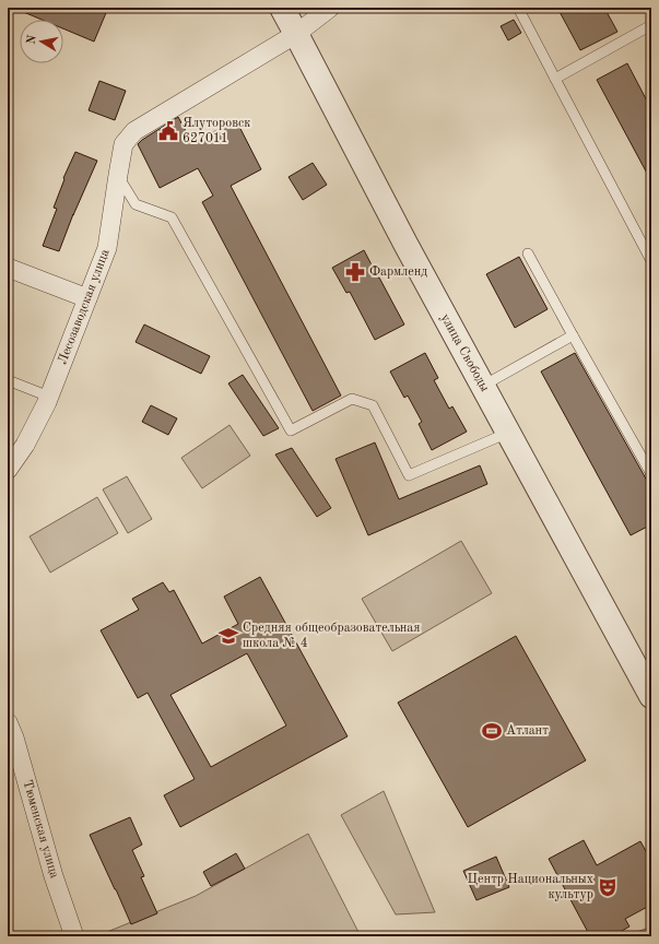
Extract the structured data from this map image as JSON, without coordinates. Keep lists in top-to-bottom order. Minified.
{"streets":{"street":["Лесозаводская улица","улица Свободы","Тюменская улица"]},"crossings":[["Лесозаводская улица","улица Свободы"]],"places":{"public building":["Ялуторовск 627011"],"pharmacy":["Фармленд"],"school or university":["Средняя общеобразовательная школа № 4"],"sports":["Атлант"],"theatre":["Центр Национальных культур"]},"north":"left"}
